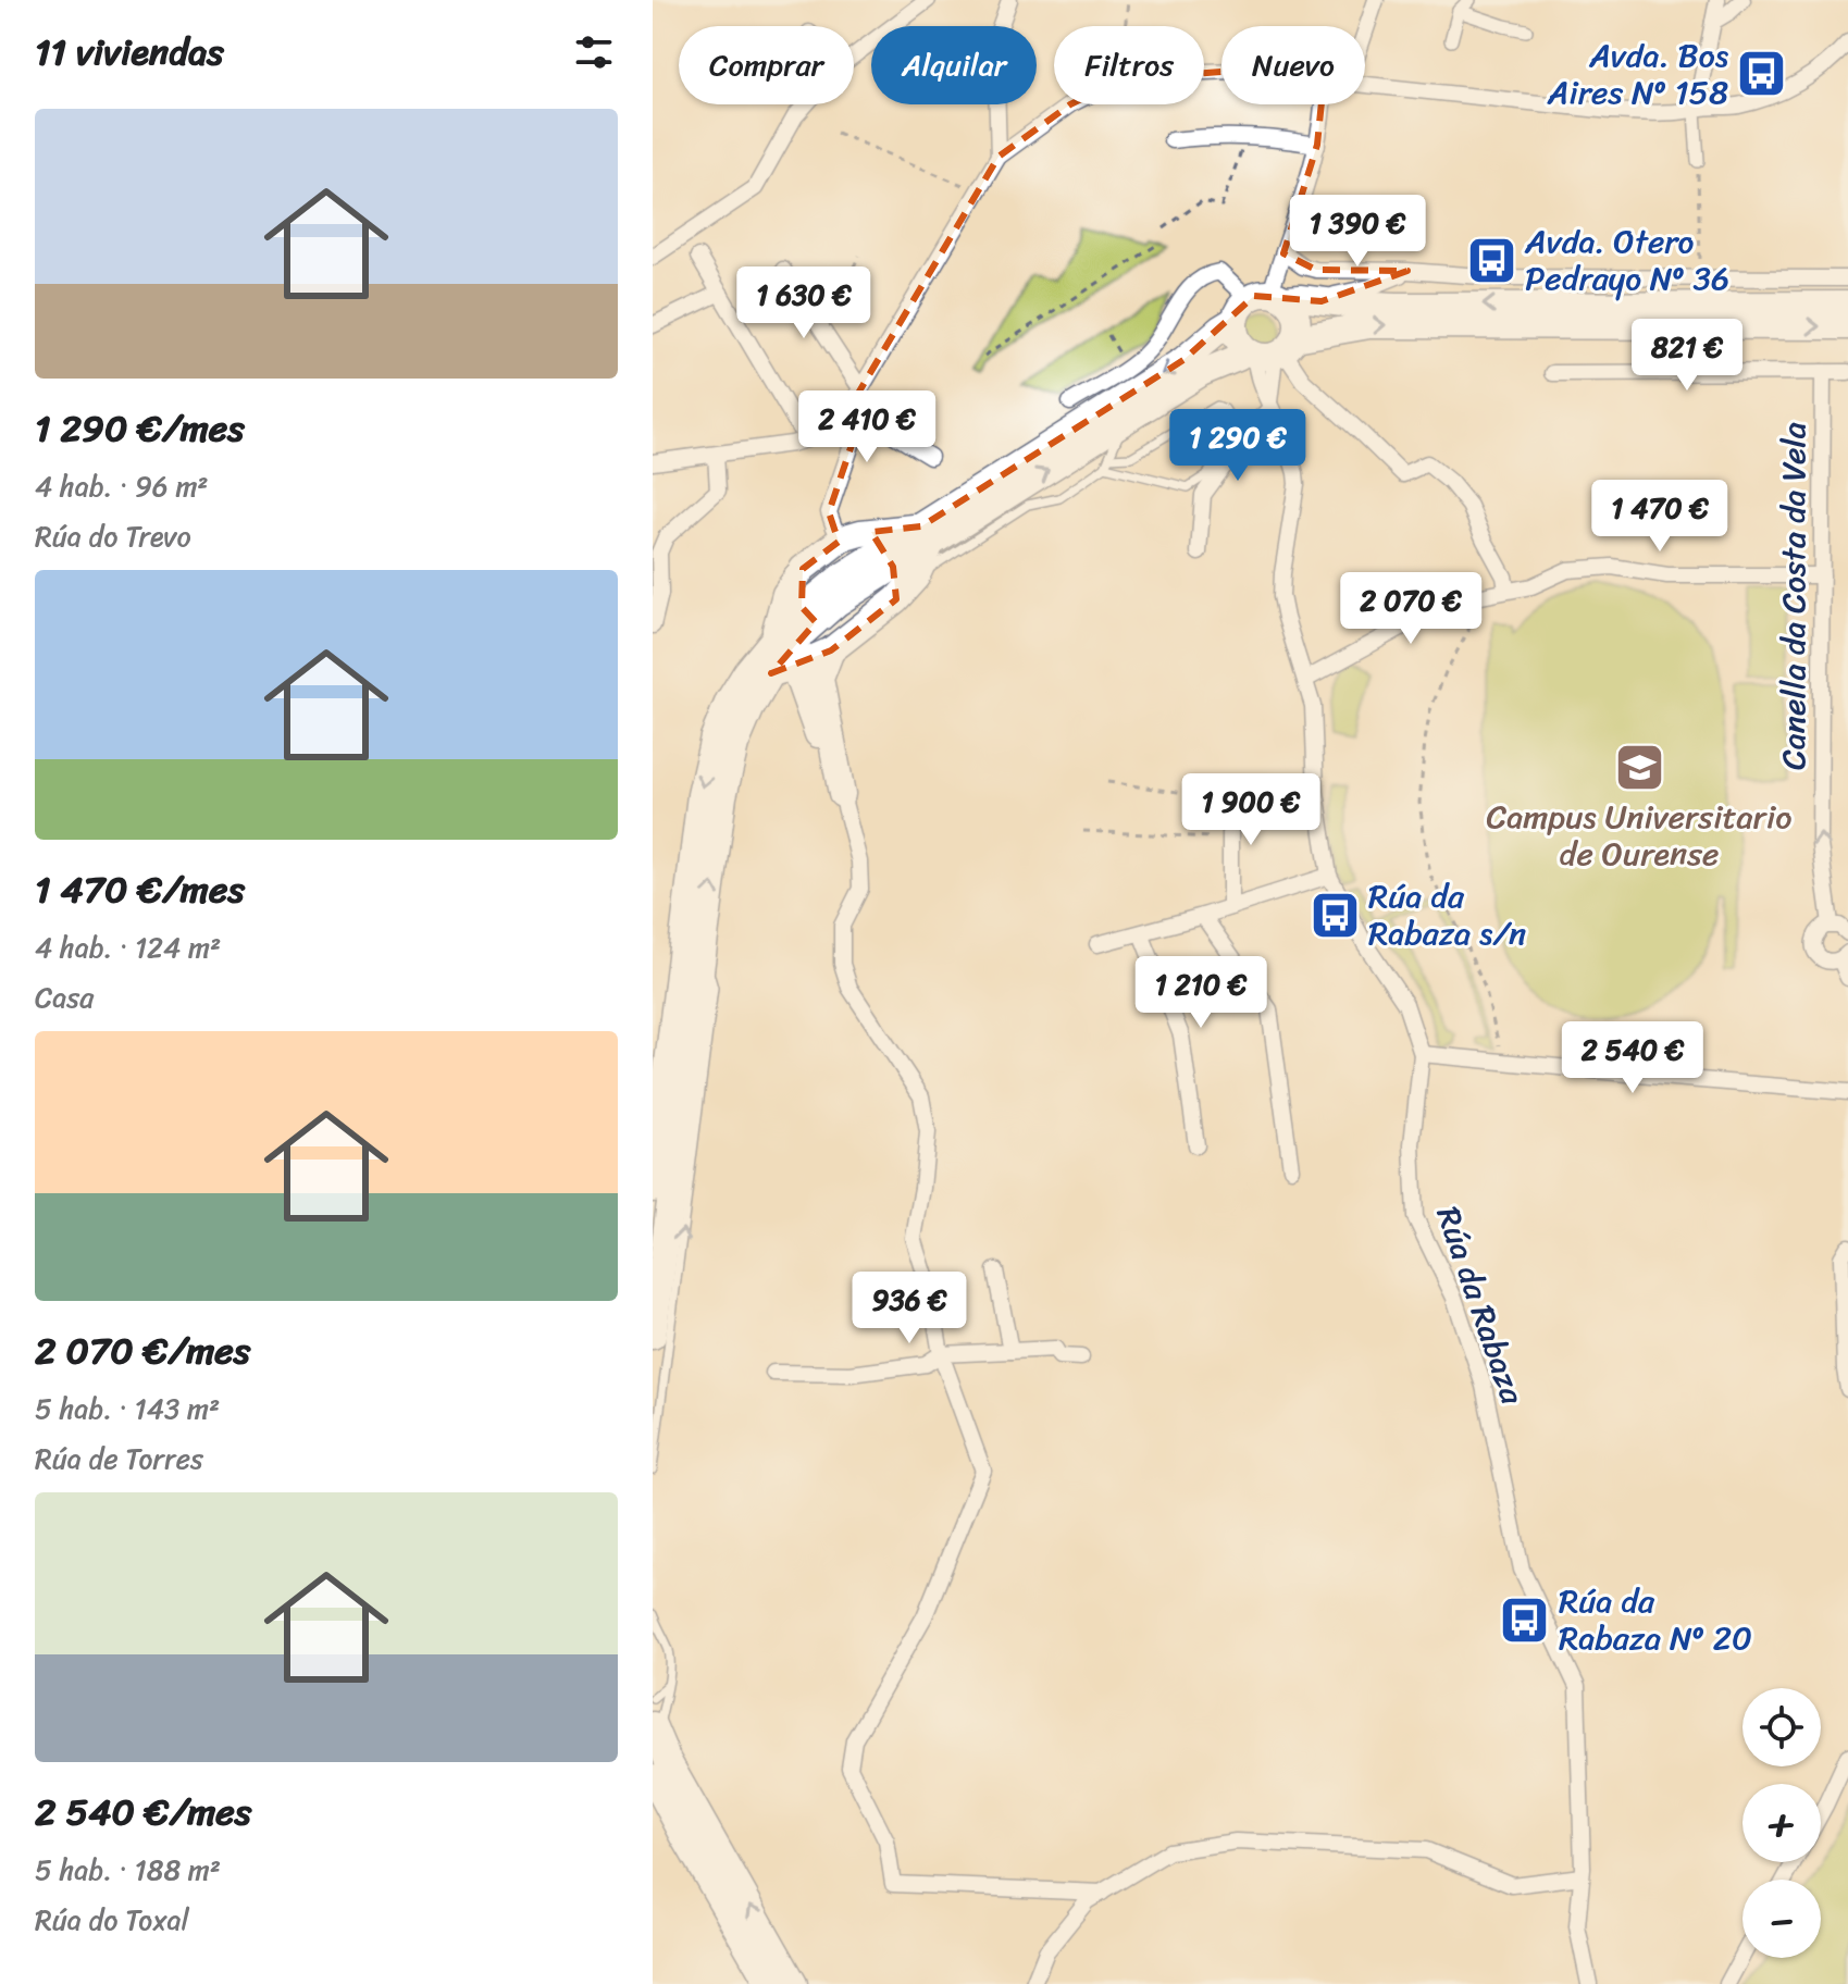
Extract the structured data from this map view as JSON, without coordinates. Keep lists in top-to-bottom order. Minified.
{"streets":{"street":["Canella da Costa da Vela","Rúa da Rabaza"]},"one_way":["Canella da Costa da Vela"],"places":{"bus stop":["Avda. Bos Aires Nº 158","Avda. Otero Pedrayo Nº 36","Rúa da Rabaza s/n","Rúa da Rabaza Nº 20"],"school or university":["Campus Universitario de Ourense"]},"page":{"heading":"11 viviendas","chip":["Comprar","Alquilar","Filtros","Nuevo"],"list":[{"name":"1 290 €/mes","note":"4 hab. · 96 m² · Rúa do Trevo"},{"name":"1 470 €/mes","note":"4 hab. · 124 m² · Casa"},{"name":"2 070 €/mes","note":"5 hab. · 143 m² · Rúa de Torres"},{"name":"2 540 €/mes","note":"5 hab. · 188 m² · Rúa do Toxal"}],"price":["1 390 €","1 630 €","821 €","2 410 €","1 290 €","1 470 €","2 070 €","1 900 €","1 210 €","2 540 €","936 €"],"map_buttons":["+","−"]}}
